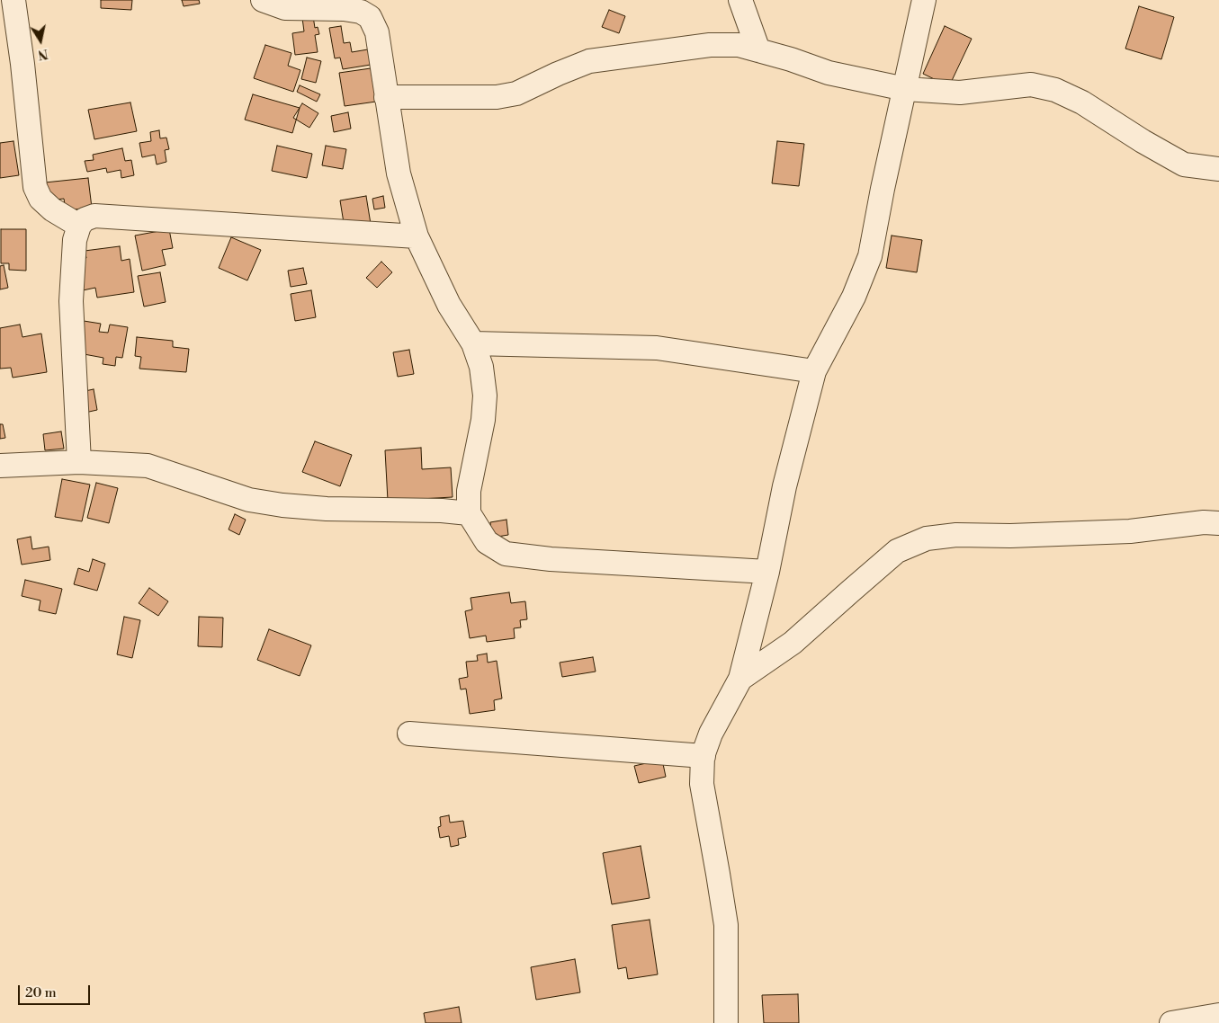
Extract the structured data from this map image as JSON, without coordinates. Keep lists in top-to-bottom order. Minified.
{"scale_bar":"20 m","north":"bottom"}
